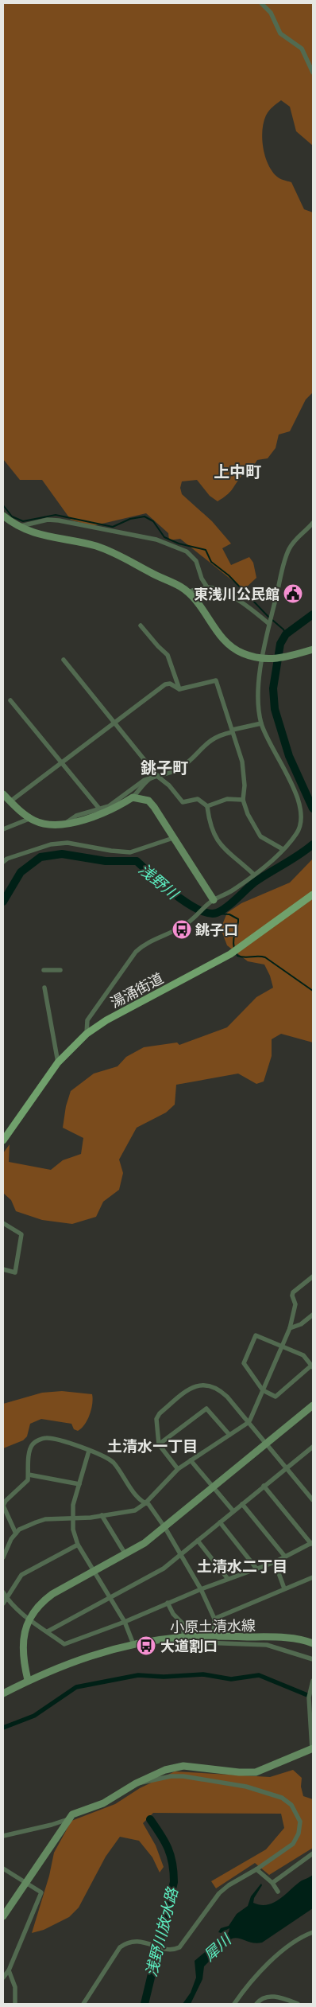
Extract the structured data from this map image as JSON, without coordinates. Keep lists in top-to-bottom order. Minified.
{"streets":{"main road":["湯涌街道"],"street":["小原土清水線"]},"districts":["上中町","銚子町","土清水一丁目","土清水二丁目"],"water":["浅野川","浅野川放水路","犀川"],"places":{"public building":["東浅川公民館"],"bus stop":["銚子口","大道割口"]}}
